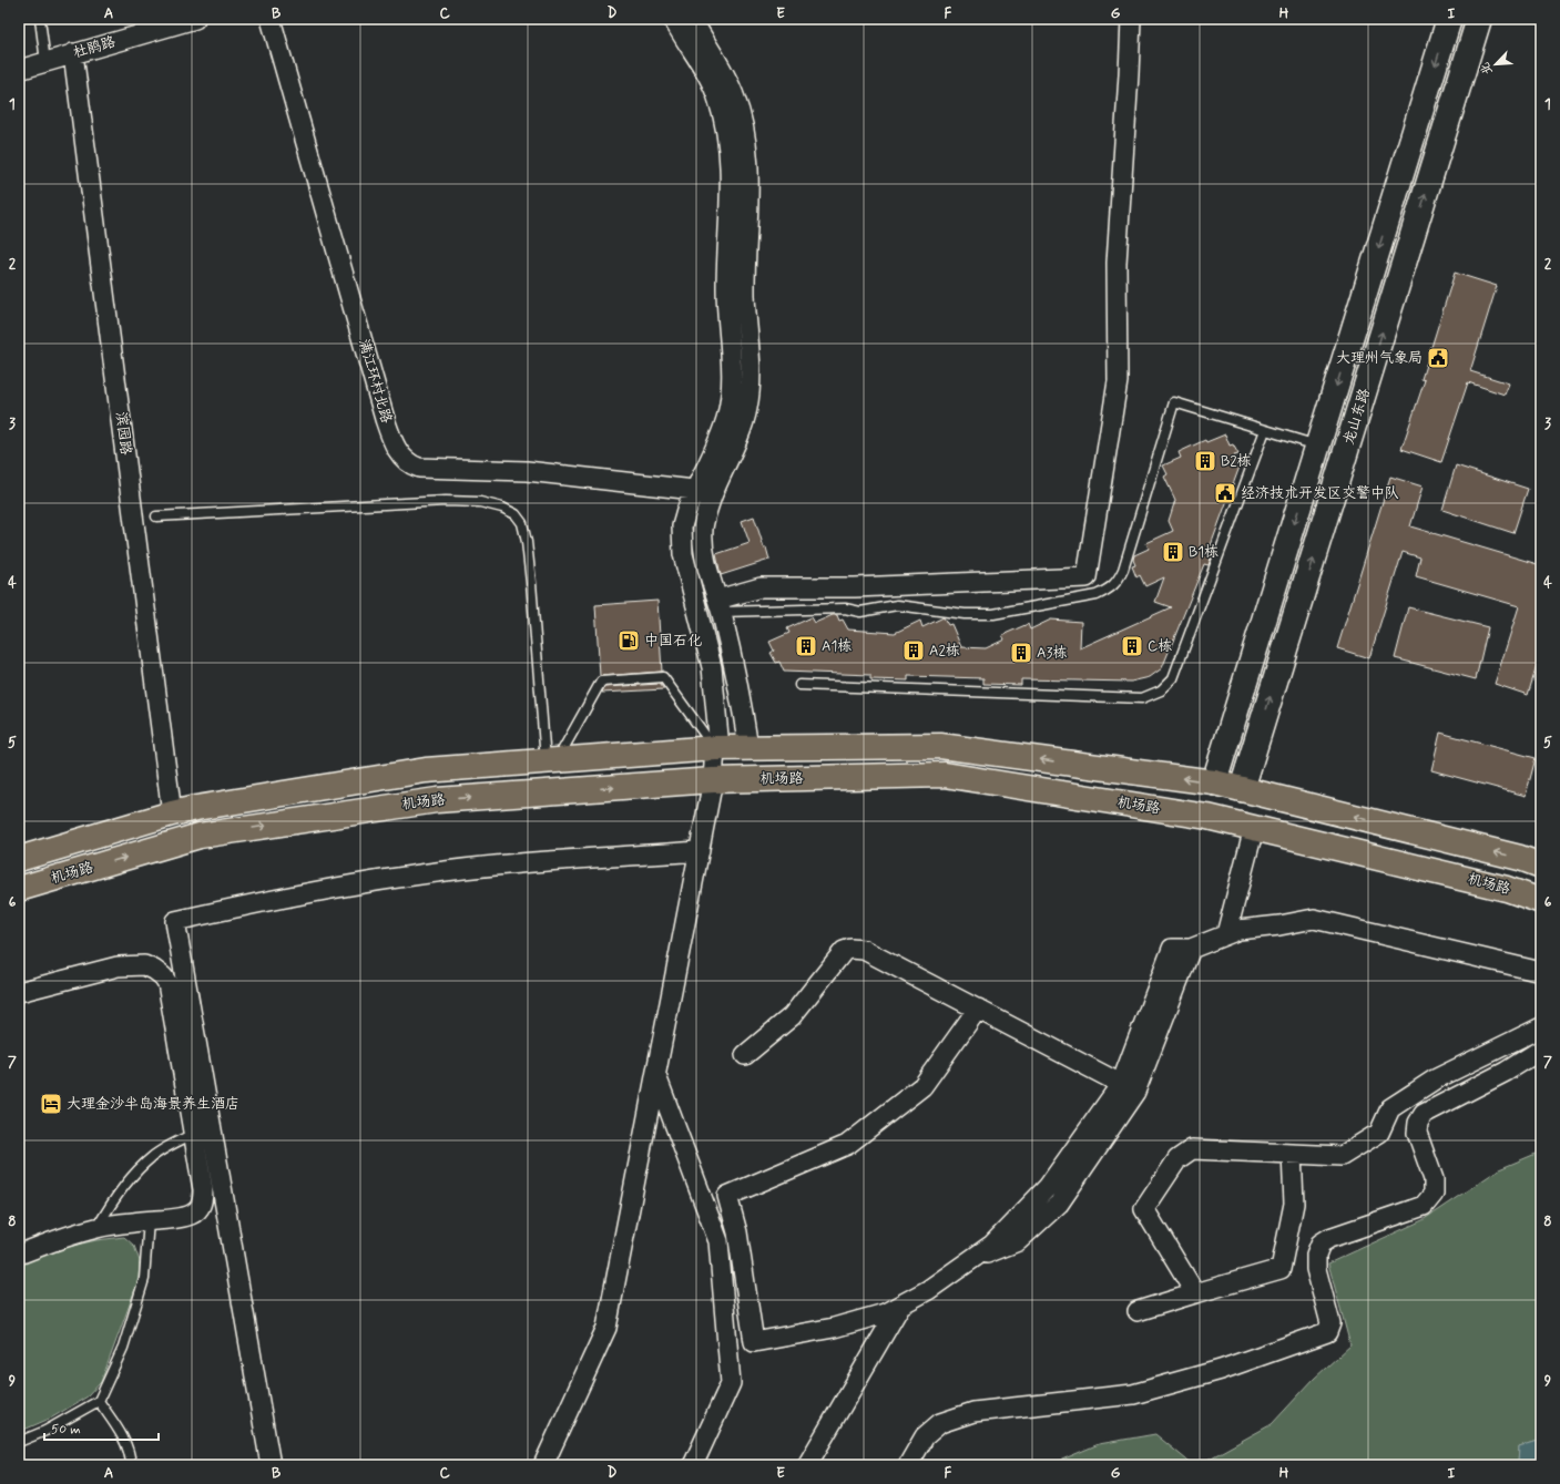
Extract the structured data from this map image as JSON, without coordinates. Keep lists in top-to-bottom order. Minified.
{"streets":{"main road":["龙山东路","机场路"],"street":["杜鹃路","满江环村北路","滨园路"]},"crossings":[["杜鹃路","滨园路"],["龙山东路","机场路"],["滨园路","机场路"]],"places":{"public building":["大理州气象局","经济技术开发区交警中队"],"building":["B2栋","B1栋","A1栋","C栋","A2栋","A3栋"],"fuel station":["中国石化"],"hotel":["大理金沙半岛海景养生酒店"]},"scale_bar":"50 m","north":"bottom left","grid":{"columns":["A","B","C","D","E","F","G","H","I"],"rows":["1","2","3","4","5","6","7","8","9"]}}
